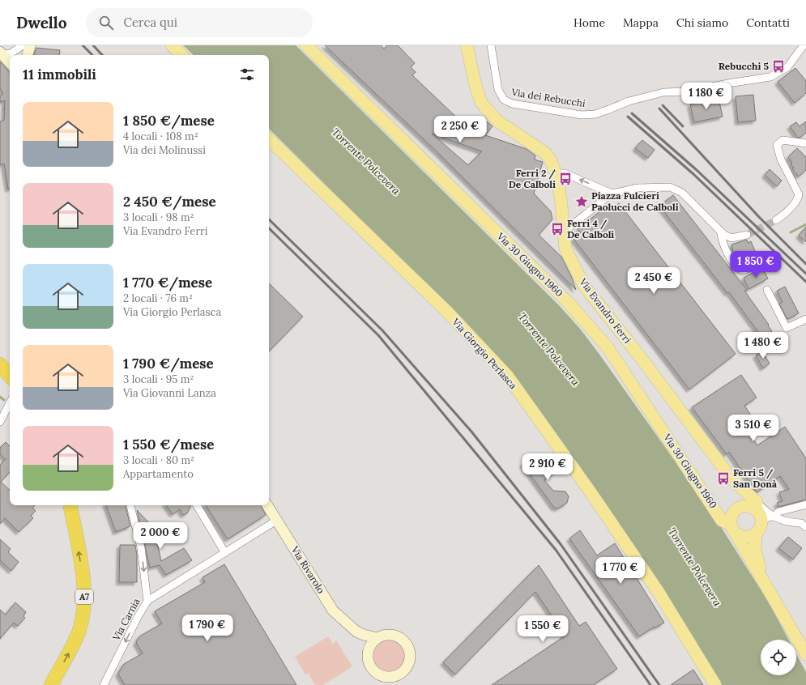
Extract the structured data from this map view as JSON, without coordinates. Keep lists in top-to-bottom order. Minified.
{"streets":{"highway":["A7"],"main road":["Via 30 Giugno 1960","Via Evandro Ferri","Via Giorgio Perlasca","Via Rivarolo"],"street":["Via dei Rebucchi","Via Carnia"]},"crossings":[["Via 30 Giugno 1960","Via Evandro Ferri"]],"one_way":["Via Carnia"],"water":["Torrente Polcevera"],"places":{"bus stop":["Rebucchi 5","Ferri 2 / De Calboli","Ferri 4 / De Calboli","Ferri 5 / San Donà"],"place":["Piazza Fulcieri Paolucci de Calboli"]},"page":{"header":"Dwello","search":"Cerca qui","nav":["Home","Mappa","Chi siamo","Contatti"],"heading":"11 immobili","price":["1 180 €","2 250 €","1 850 €","2 450 €","1 480 €","3 510 €","2 910 €","2 000 €","1 770 €","1 790 €","1 550 €"],"list":[{"name":"1 850 €/mese","note":"4 locali · 108 m² · Via dei Molinussi"},{"name":"2 450 €/mese","note":"3 locali · 98 m² · Via Evandro Ferri"},{"name":"1 770 €/mese","note":"2 locali · 76 m² · Via Giorgio Perlasca"},{"name":"1 790 €/mese","note":"3 locali · 95 m² · Via Giovanni Lanza"},{"name":"1 550 €/mese","note":"3 locali · 80 m² · Appartamento"}]}}
